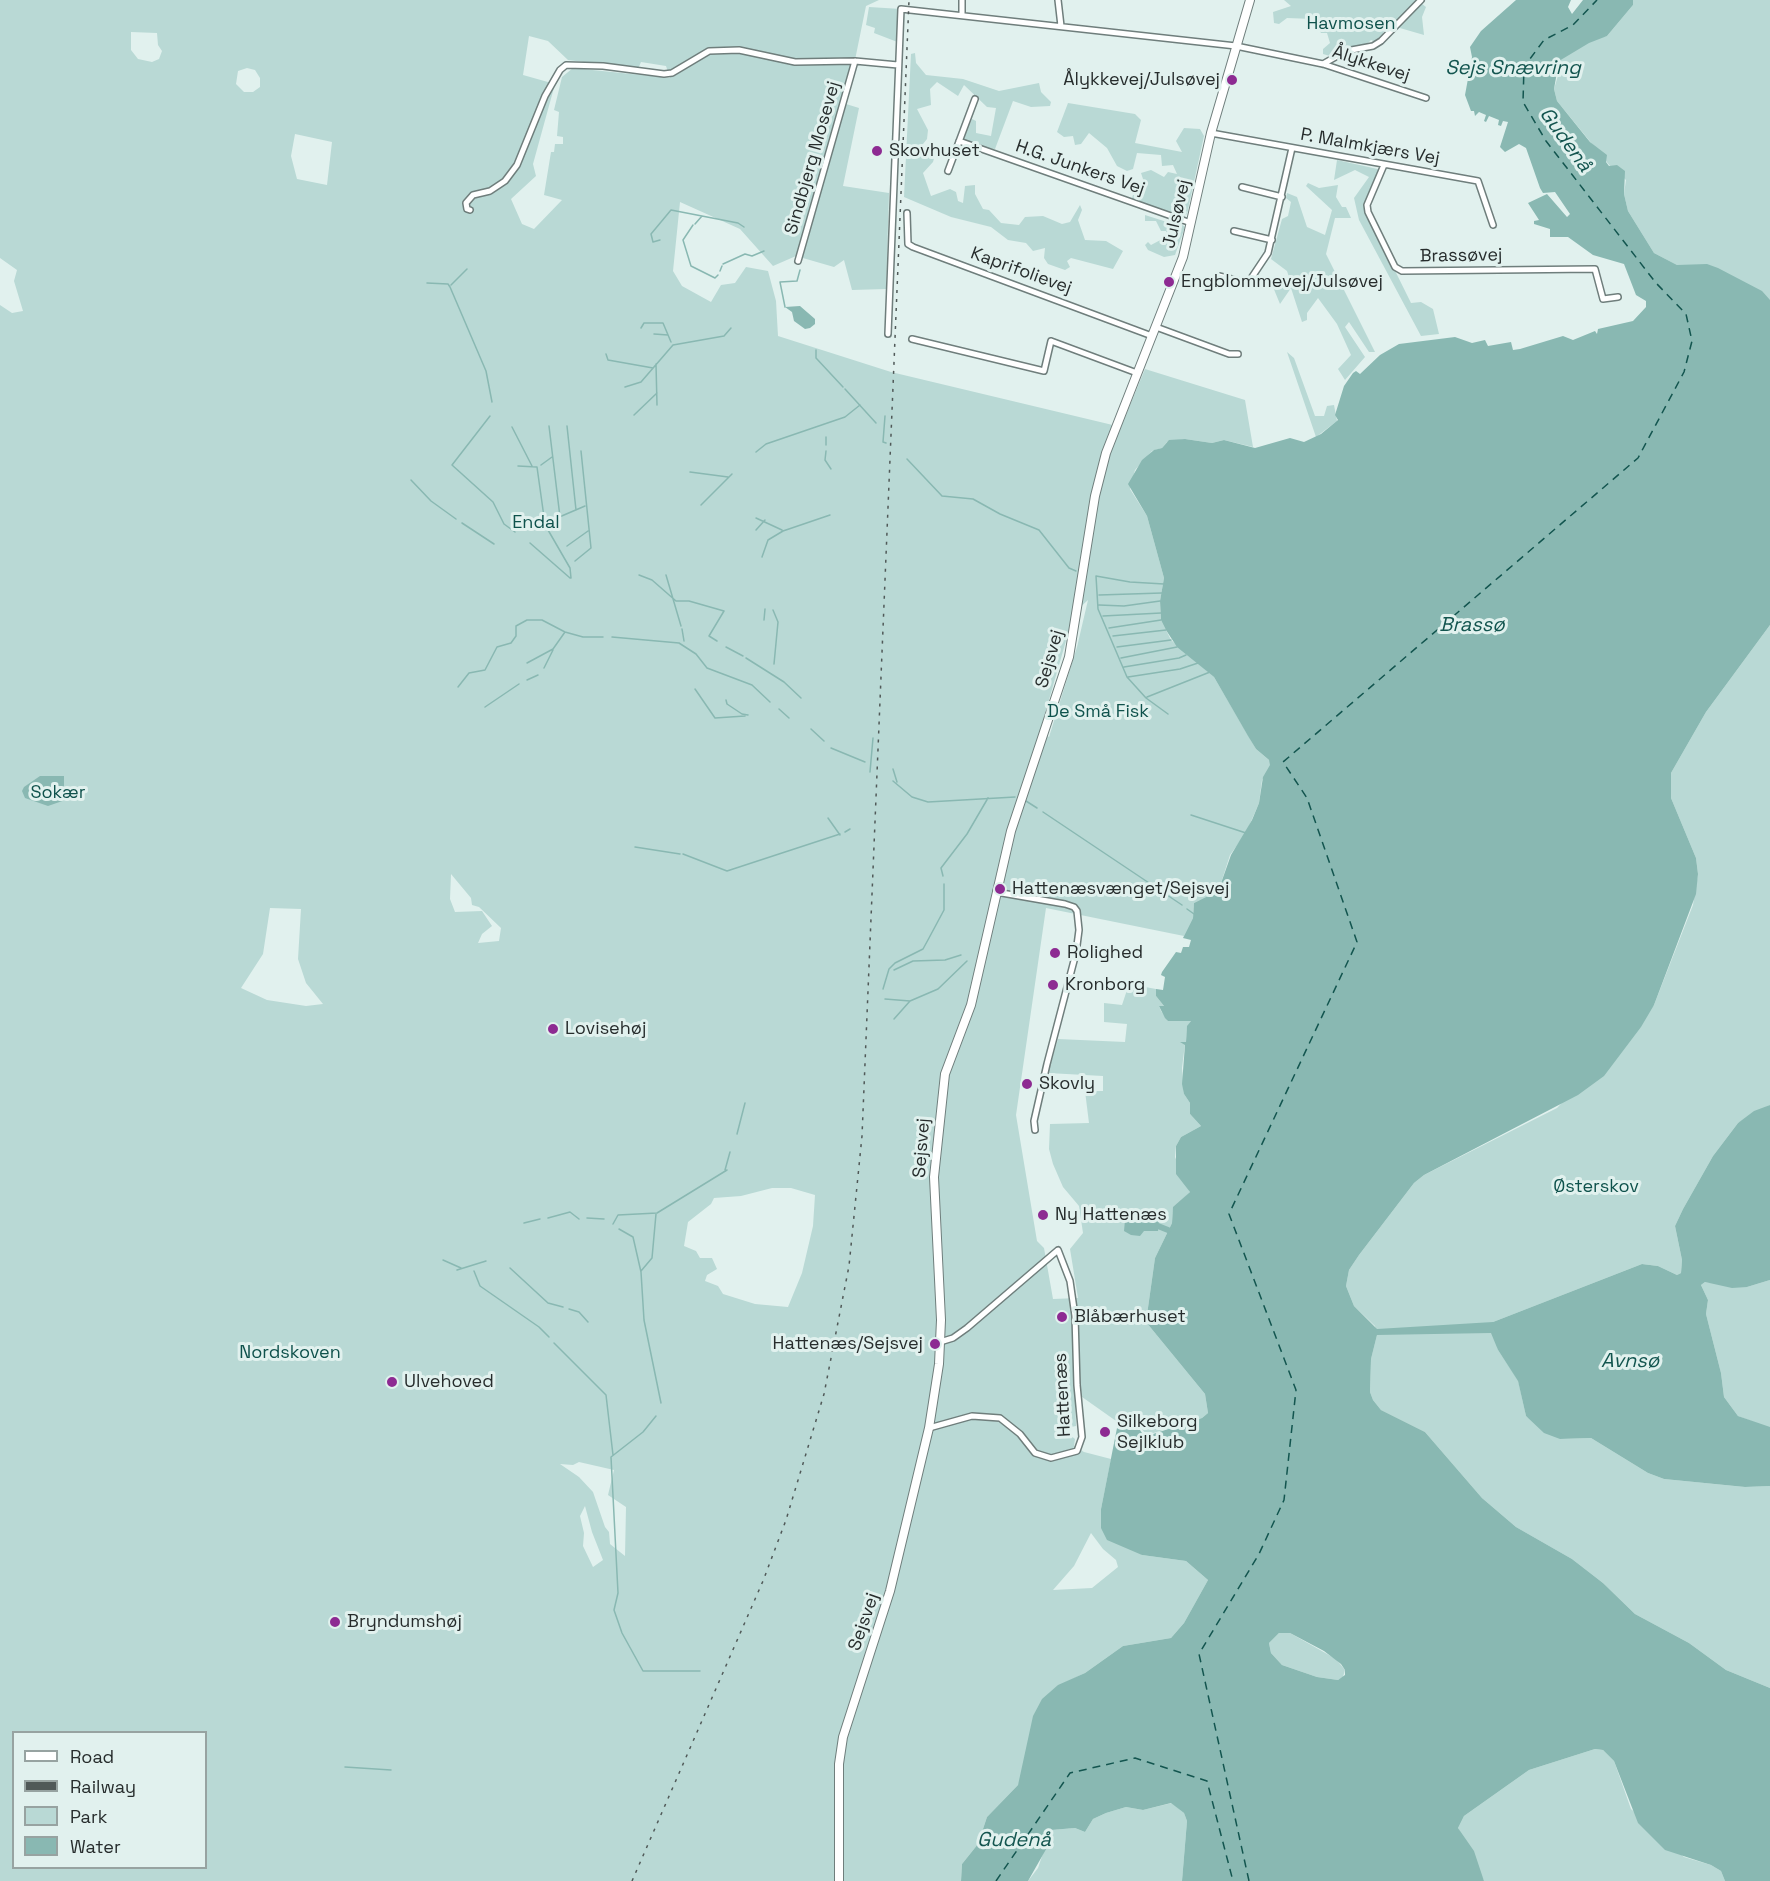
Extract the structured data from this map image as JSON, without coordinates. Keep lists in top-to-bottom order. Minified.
{"streets":{"street":["Ålykkevej","P. Malmkjærs Vej","Sindbjerg Mosevej","H.G. Junkers Vej","Julsøvej","Brassøvej","Kaprifolievej","Sejsvej","Hattenæs"]},"crossings":[["Ålykkevej","Sindbjerg Mosevej"],["Ålykkevej","Julsøvej"],["P. Malmkjærs Vej","Julsøvej"],["P. Malmkjærs Vej","Brassøvej"],["H.G. Junkers Vej","Julsøvej"],["Julsøvej","Kaprifolievej"],["Julsøvej","Sejsvej"],["Sejsvej","Hattenæs"]],"water":["Sejs Snævring","Gudenå","Brassø","Avnsø"],"parks":["Havmosen","Endal","De Små Fisk","Sokær","Østerskov","Nordskoven"],"places":["Ålykkevej/Julsøvej","Skovhuset","Engblommevej/Julsøvej","Hattenæsvænget/Sejsvej","Rolighed","Kronborg","Lovisehøj","Skovly","Ny Hattenæs","Blåbærhuset","Hattenæs/Sejsvej","Ulvehoved","Silkeborg Sejlklub","Bryndumshøj"],"legend":["Road","Railway","Park","Water"]}
